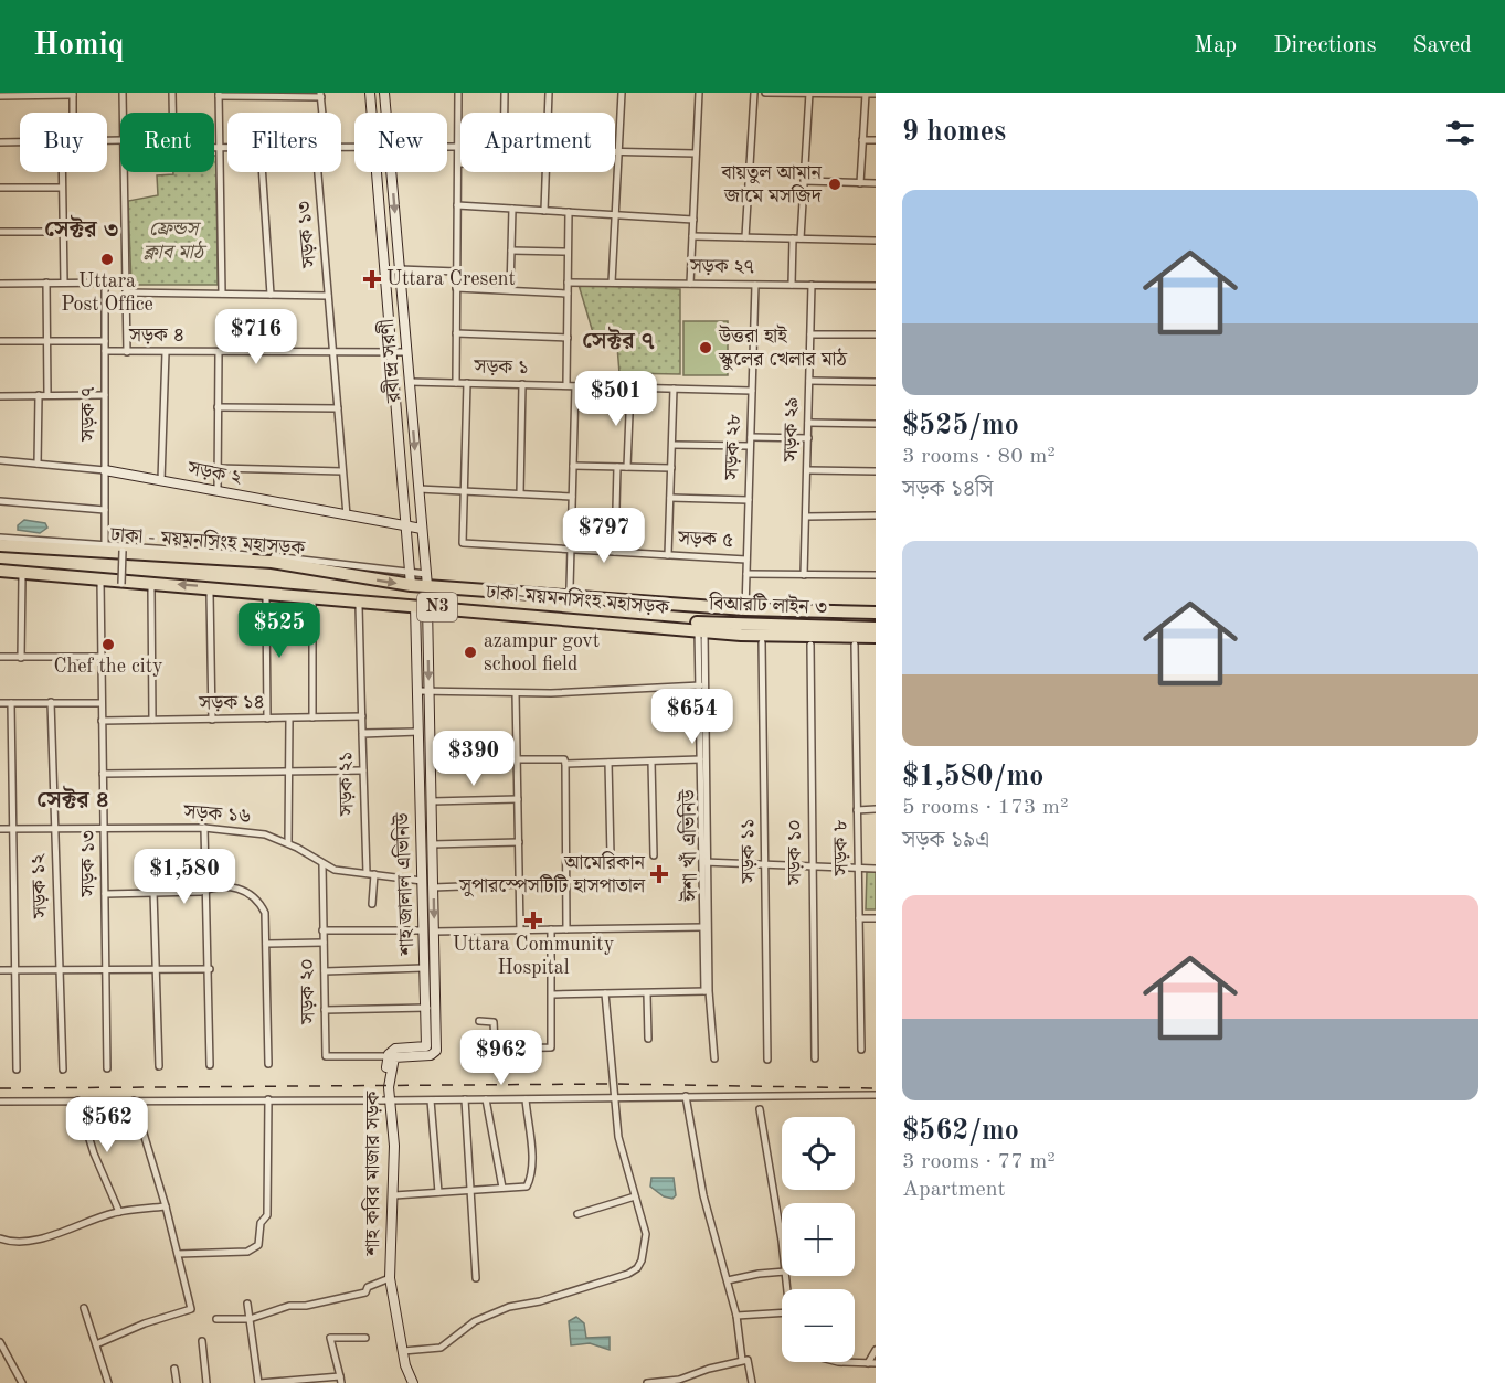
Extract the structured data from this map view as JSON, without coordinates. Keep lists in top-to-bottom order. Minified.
{"streets":{"highway":["ঢাকা - ময়মনসিংহ মহাসড়ক","ঢাকা-ময়মনসিংহ মহাসড়ক","বিআরটি লাইন ৩","N3"],"main road":["রবীন্দ্র সরণী","সড়ক ২","শাহ জালাল এভিনিউ","শাহ কবির মাজার সড়ক"],"street":["সড়ক ১৩","সড়ক ২৭","সড়ক ৪","সড়ক ১","সড়ক ৭","সড়ক ২৯","সড়ক ২৮","সড়ক ৫","সড়ক ১৪","সড়ক ২১","সড়ক ১৬","ঈশা খাঁ এভিনিউ","সড়ক ৮","সড়ক ১১","সড়ক ১০","সড়ক ১২","সড়ক ২০"]},"crossings":[["সড়ক ১৩","সড়ক ৪"],["সড়ক ১৩","সড়ক ২"],["সড়ক ১৩","ঢাকা-ময়মনসিংহ মহাসড়ক"],["সড়ক ১৩","সড়ক ১৪"],["সড়ক ১৩","সড়ক ১৬"],["সড়ক ২৭","সড়ক ২৯"],["সড়ক ২৭","সড়ক ২৮"],["সড়ক ৪","রবীন্দ্র সরণী"],["সড়ক ৪","সড়ক ৭"],["রবীন্দ্র সরণী","সড়ক ১"],["রবীন্দ্র সরণী","সড়ক ২"],["রবীন্দ্র সরণী","ঢাকা - ময়মনসিংহ মহাসড়ক"],["রবীন্দ্র সরণী","ঢাকা-ময়মনসিংহ মহাসড়ক"],["সড়ক ১","সড়ক ২৮"],["সড়ক ৭","সড়ক ২"],["সড়ক ২৮","সড়ক ৫"],["সড়ক ২৮","ঢাকা-ময়মনসিংহ মহাসড়ক"],["ঢাকা - ময়মনসিংহ মহাসড়ক","ঢাকা-ময়মনসিংহ মহাসড়ক"],["ঢাকা-ময়মনসিংহ মহাসড়ক","বিআরটি লাইন ৩"],["ঢাকা-ময়মনসিংহ মহাসড়ক","ঈশা খাঁ এভিনিউ"],["ঢাকা-ময়মনসিংহ মহাসড়ক","শাহ জালাল এভিনিউ"],["সড়ক ১৪","সড়ক ২১"],["সড়ক ২১","সড়ক ১৬"],["সড়ক ২১","শাহ জালাল এভিনিউ"],["সড়ক ১৬","শাহ জালাল এভিনিউ"],["সড়ক ১৬","সড়ক ১২"],["সড়ক ১৬","সড়ক ২০"],["শাহ জালাল এভিনিউ","সড়ক ২০"],["শাহ জালাল এভিনিউ","শাহ কবির মাজার সড়ক"]],"one_way":["ঢাকা - ময়মনসিংহ মহাসড়ক"],"districts":["সেক্টর ৩","সেক্টর ৭","সেক্টর ৪"],"parks":["ফ্রেন্ডস ক্লাব মাঠ"],"places":{"other":["বায়তুল আমান জামে মসজিদ","Uttara Post Office","উত্তরা হাই স্কুলের খেলার মাঠ","Chef the city","azampur govt school field"],"health":["Uttara Cresent","আমেরিকান সুপারস্পেসটিটি হাসপাতাল","Uttara Community Hospital"]},"page":{"header":"Homiq","nav":["Map","Directions","Saved"],"heading":"9 homes","chip":["Buy","Rent","Filters","New","Apartment"],"list":[{"name":"$525/mo","note":"3 rooms · 80 m² · সড়ক ১৪সি"},{"name":"$1,580/mo","note":"5 rooms · 173 m² · সড়ক ১৯এ"},{"name":"$562/mo","note":"3 rooms · 77 m² · Apartment"}],"price":["$716","$501","$797","$525","$654","$390","$1,580","$962","$562"],"map_buttons":["+","−"]}}
